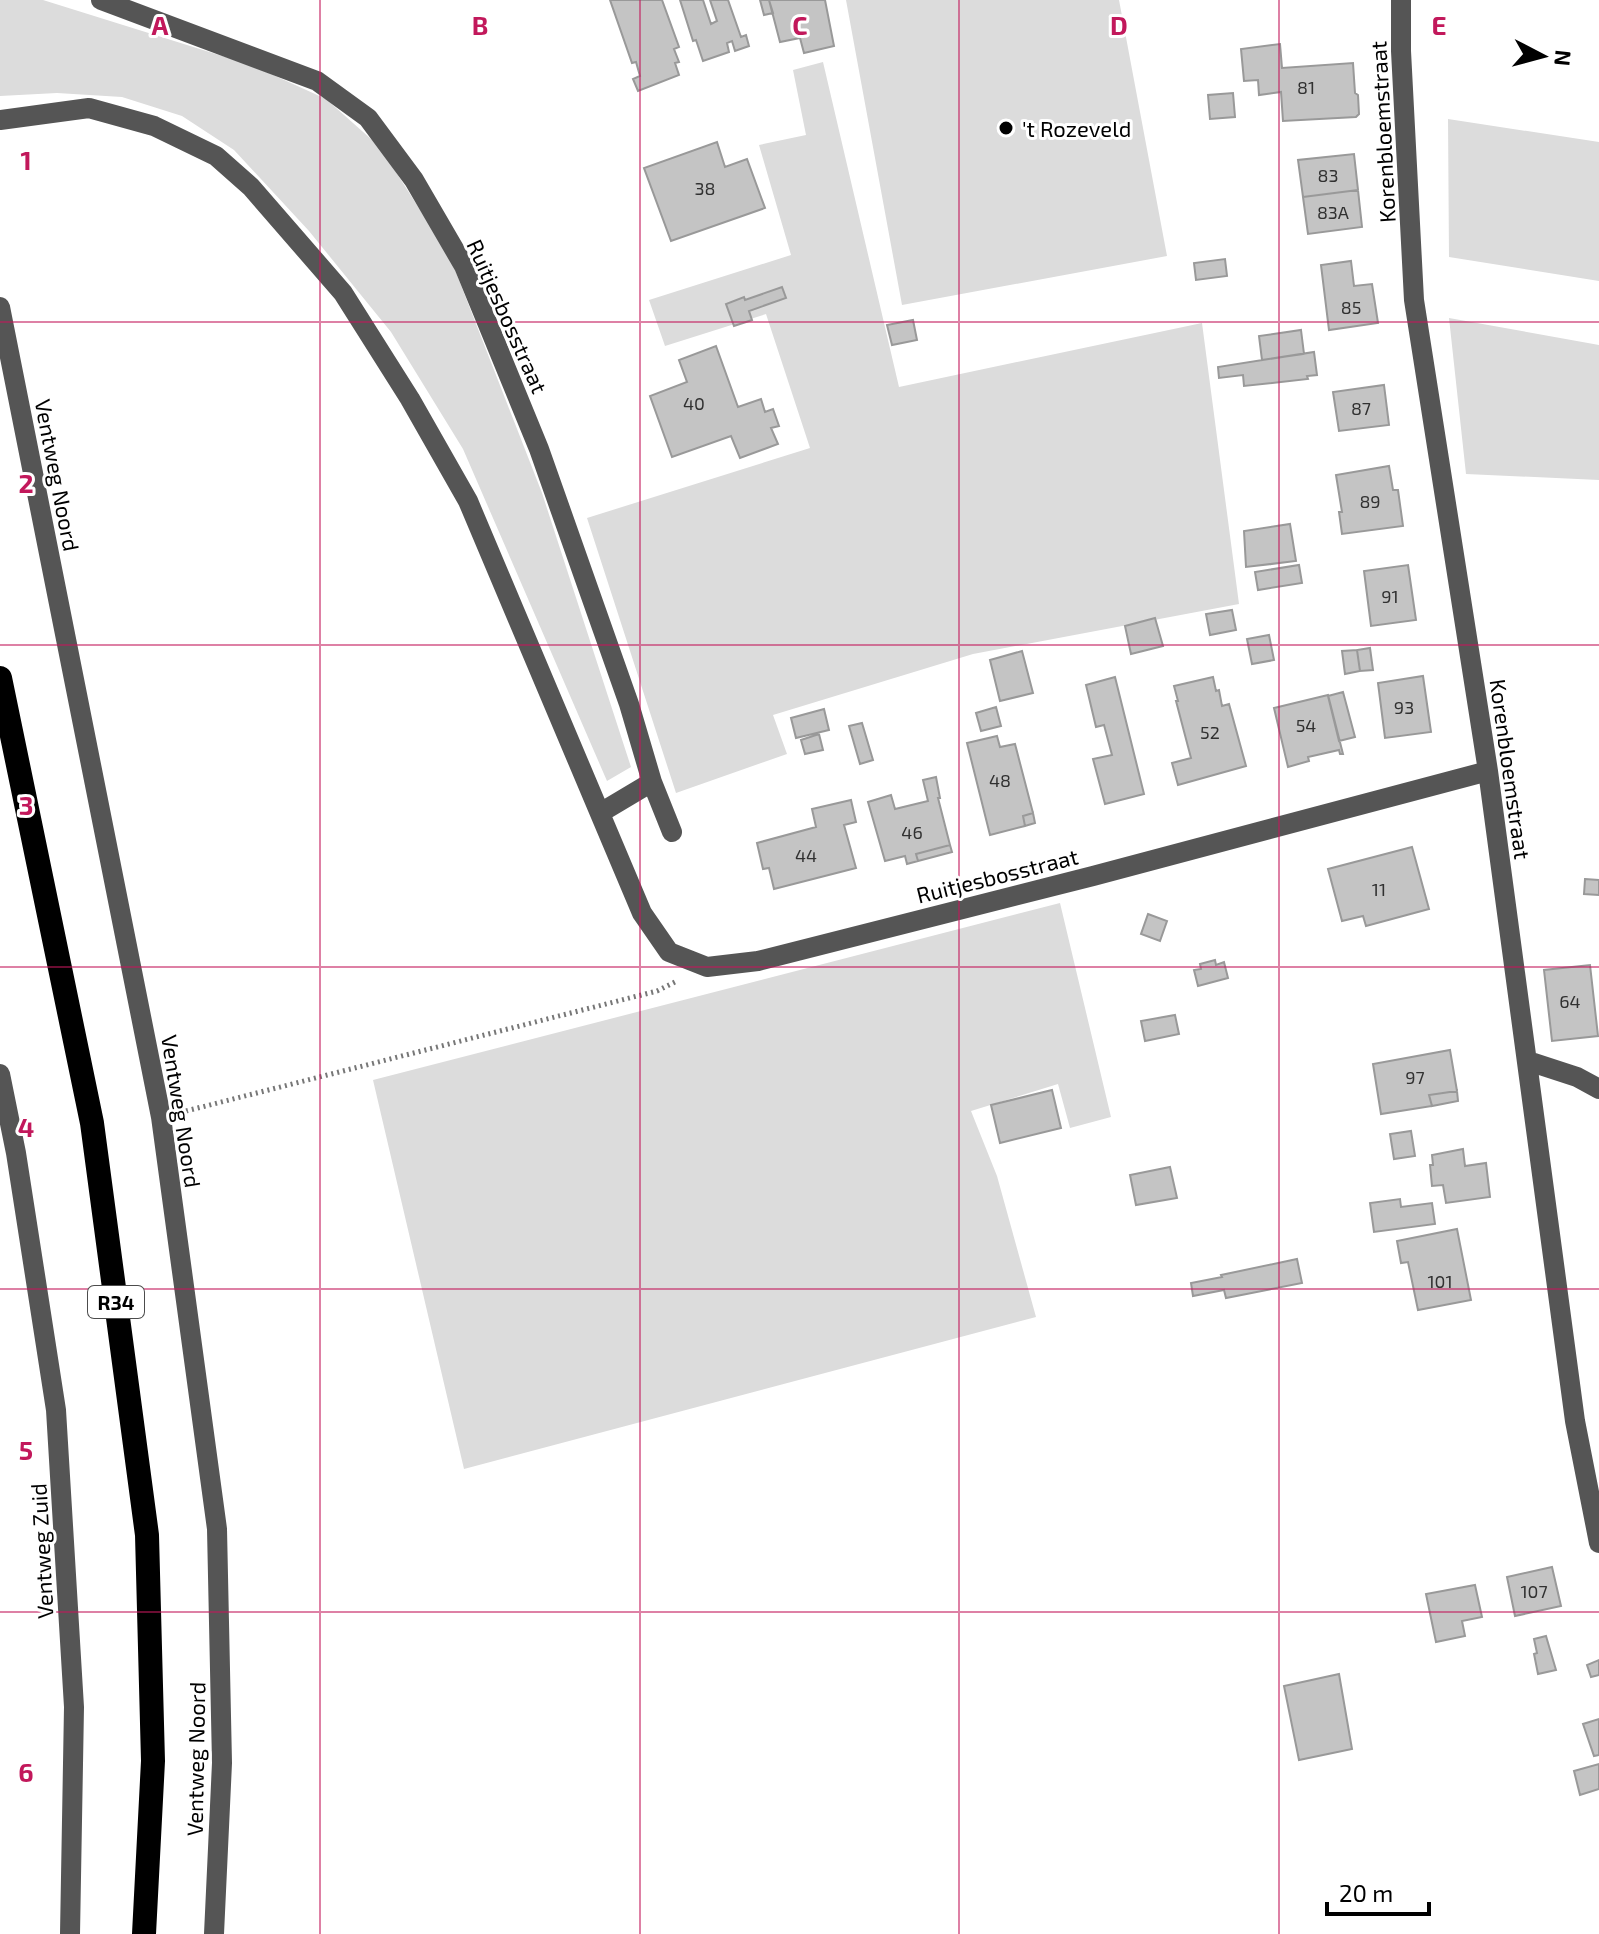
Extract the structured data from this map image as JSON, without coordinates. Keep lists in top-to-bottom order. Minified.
{"streets":{"highway":["R34"],"street":["Korenbloemstraat","Ruitjesbosstraat","Ventweg Noord","Ventweg Zuid"]},"crossings":[["Korenbloemstraat","Ruitjesbosstraat"]],"places":["'t Rozeveld"],"house_numbers":["81","83","38","83A","85","40","87","89","91","93","54","52","48","46","44","11","64","97","101","107"],"scale_bar":"20 m","north":"right","grid":{"columns":["A","B","C","D","E"],"rows":["1","2","3","4","5","6"]}}
